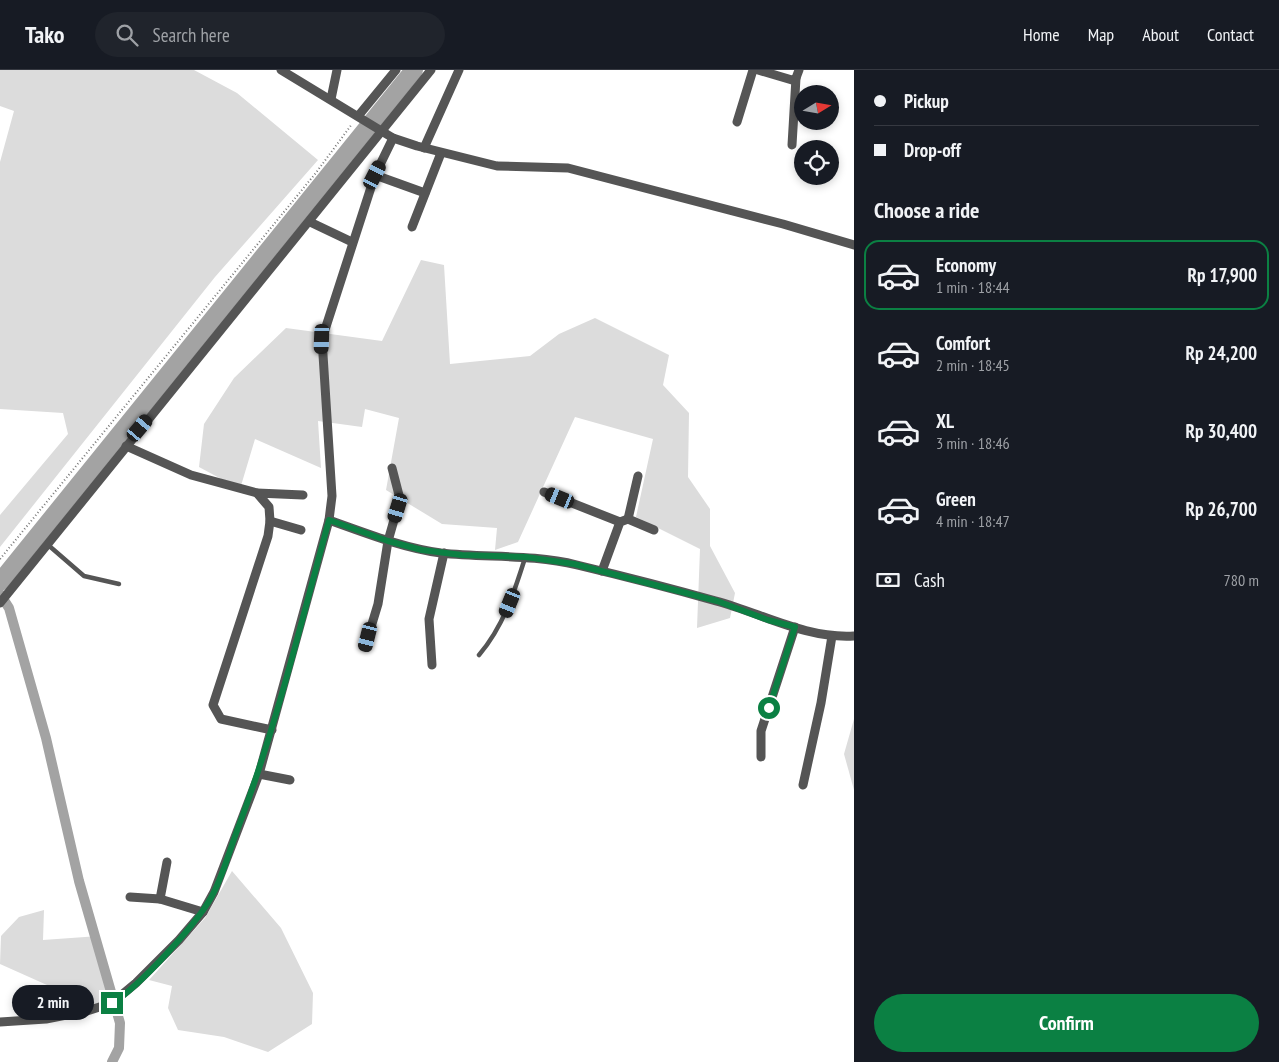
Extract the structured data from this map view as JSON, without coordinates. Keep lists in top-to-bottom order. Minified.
{"north":"right","page":{"header":"Tako","search":"Search here","nav":["Home","Map","About","Contact"],"banner":["Pickup","Drop-off"],"heading":"Choose a ride","list":[{"name":"Economy","note":"1 min · 18:44","value":"Rp 17,900"},{"name":"Comfort","note":"2 min · 18:45","value":"Rp 24,200"},{"name":"XL","note":"3 min · 18:46","value":"Rp 30,400"},{"name":"Green","note":"4 min · 18:47","value":"Rp 26,700"}],"pay":["Cash","780 m"],"buttons":"Confirm","bubble":"2 min"}}
